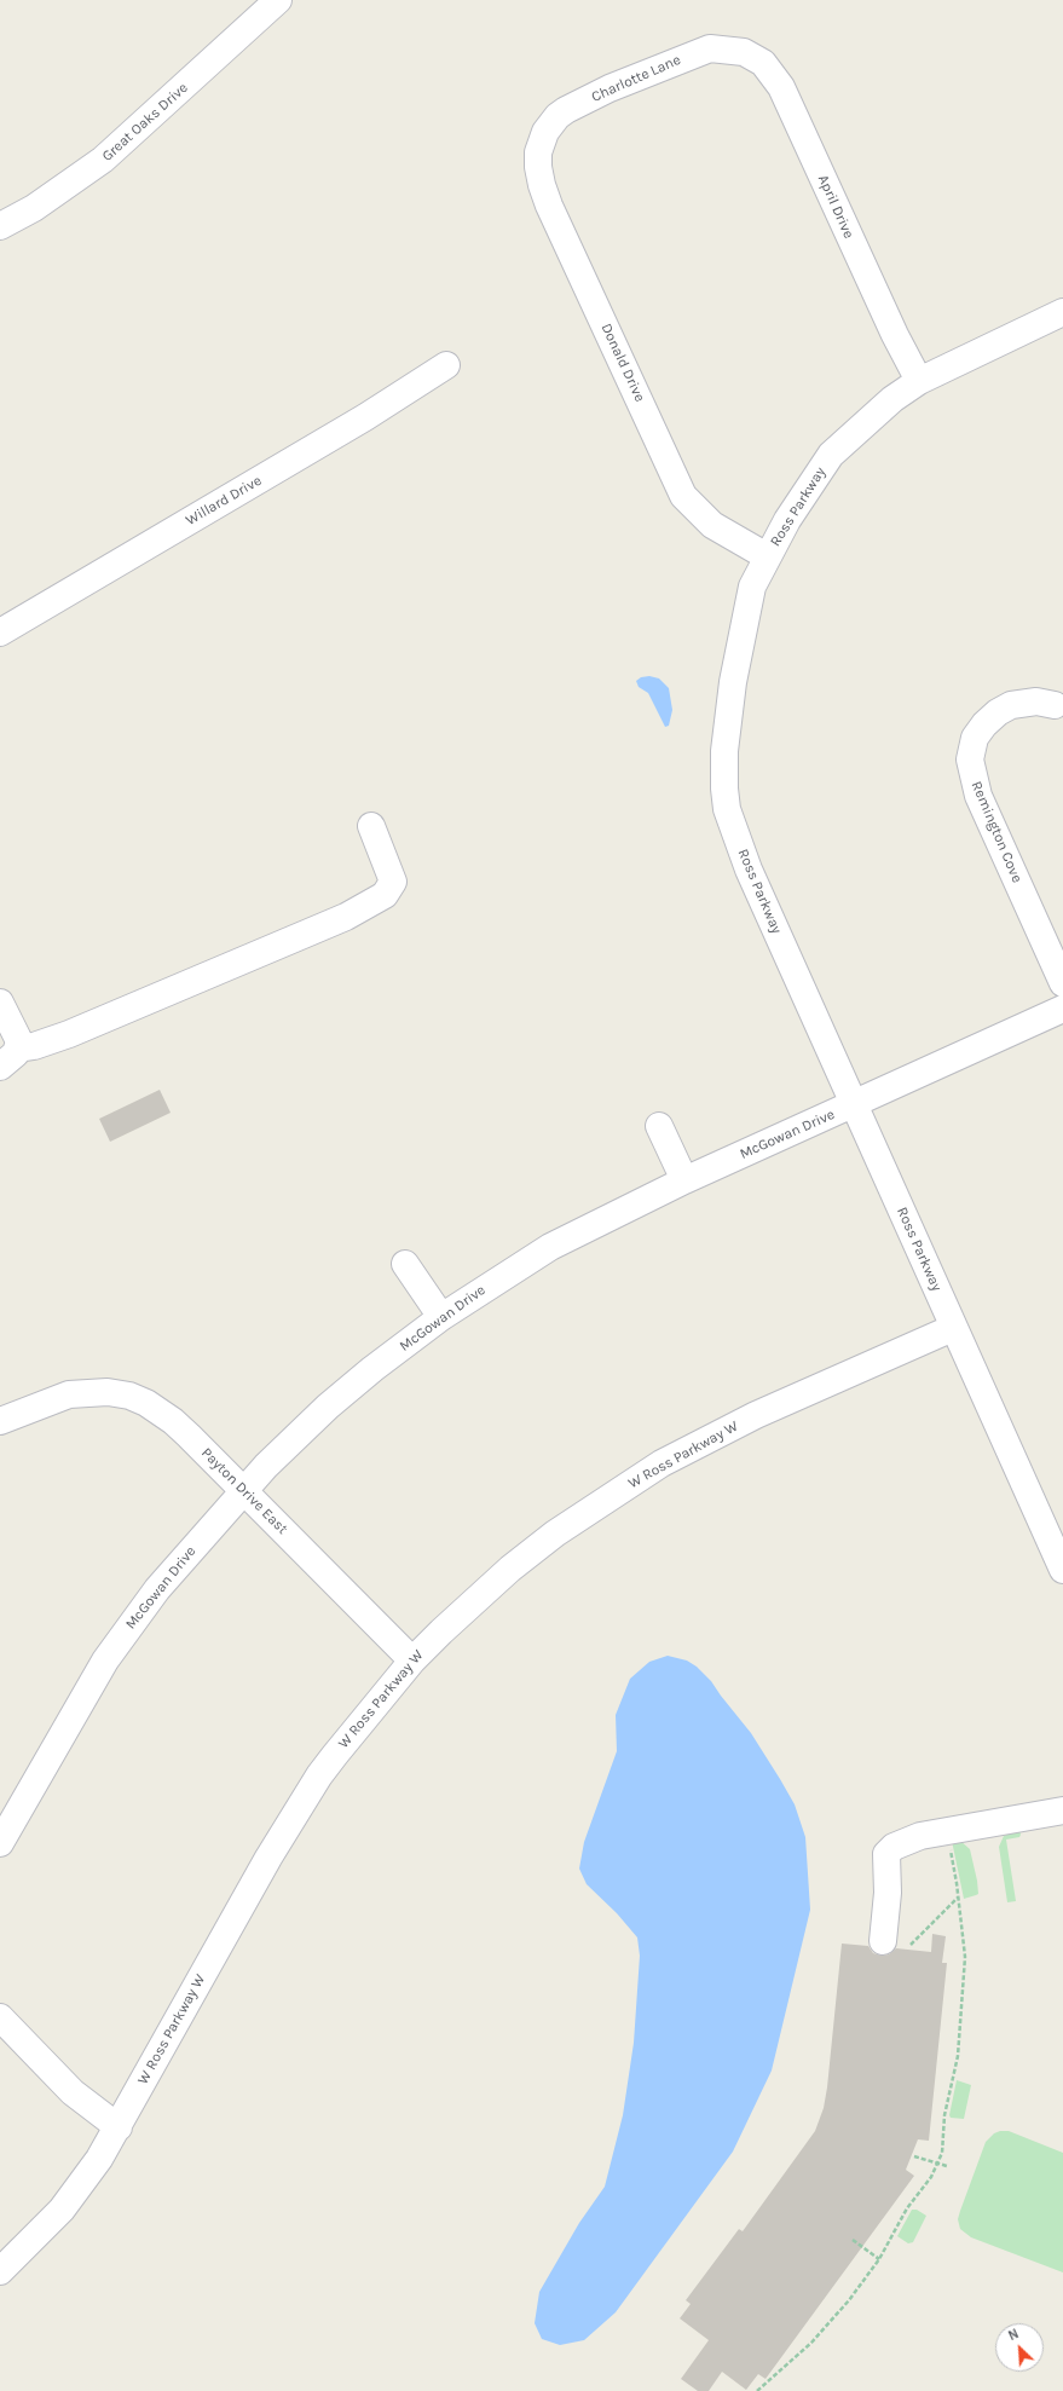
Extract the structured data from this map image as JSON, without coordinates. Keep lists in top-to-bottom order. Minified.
{"streets":{"street":["Charlotte Lane","Great Oaks Drive","April Drive","Donald Drive","Willard Drive","Ross Parkway","Remington Cove","McGowan Drive","W Ross Parkway W","Payton Drive East"]},"crossings":[["Charlotte Lane","April Drive"],["Charlotte Lane","Donald Drive"],["April Drive","Ross Parkway"],["Donald Drive","Ross Parkway"],["Ross Parkway","McGowan Drive"],["Ross Parkway","W Ross Parkway W"],["McGowan Drive","Payton Drive East"],["W Ross Parkway W","Payton Drive East"]],"north":"top left"}
